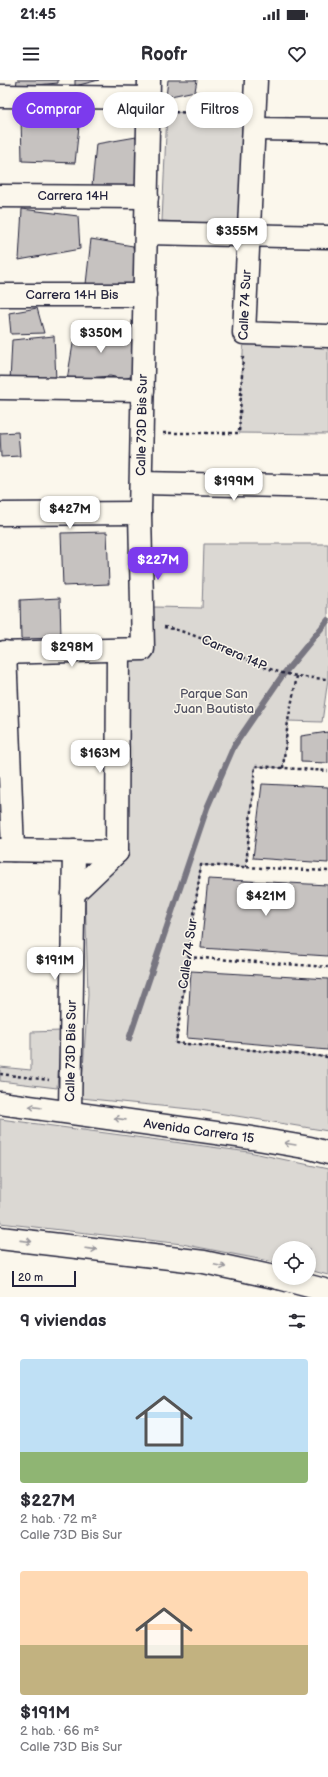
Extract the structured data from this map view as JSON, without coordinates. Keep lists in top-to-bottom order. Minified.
{"streets":{"main road":["Carrera 14H","Carrera 14H Bis","Calle 74 Sur","Calle 73D Bis Sur","Avenida Carrera 15"],"path":["Carrera 14P"]},"crossings":[["Carrera 14H","Calle 73D Bis Sur"],["Carrera 14H Bis","Calle 73D Bis Sur"],["Calle 74 Sur","Calle 73D Bis Sur"],["Calle 73D Bis Sur","Carrera 14P"],["Calle 73D Bis Sur","Avenida Carrera 15"]],"parks":["Parque San Juan Bautista"],"scale_bar":"20 m","page":{"status":"21:45","header":"Roofr","chip":["Comprar","Alquilar","Filtros"],"price":["$355M","$350M","$199M","$427M","$227M","$298M","$163M","$421M","$191M"],"scale":"20 m","heading":"9 viviendas","list":[{"name":"$227M","note":"2 hab. · 72 m² · Calle 73D Bis Sur"},{"name":"$191M","note":"2 hab. · 66 m² · Calle 73D Bis Sur"}]}}
